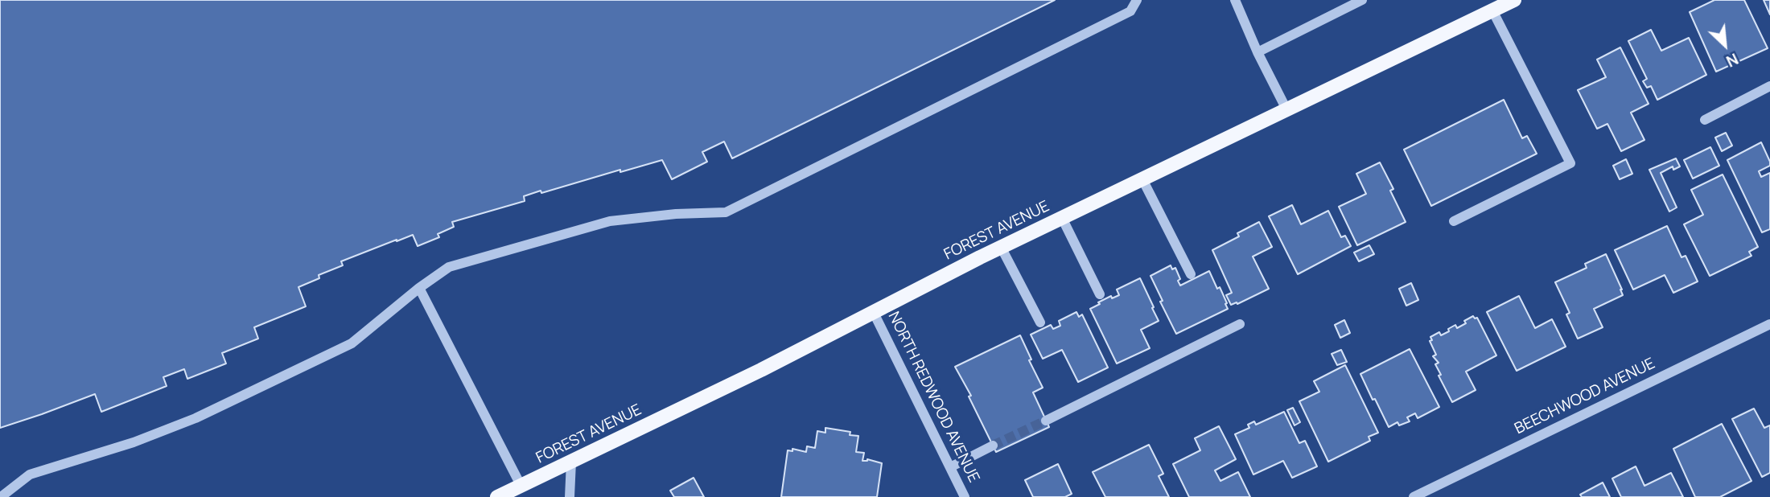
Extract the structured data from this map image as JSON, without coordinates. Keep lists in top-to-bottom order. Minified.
{"streets":{"main road":["FOREST AVENUE"],"street":["BEECHWOOD AVENUE","NORTH REDWOOD AVENUE"]},"crossings":[["FOREST AVENUE","NORTH REDWOOD AVENUE"]],"north":"bottom right"}
